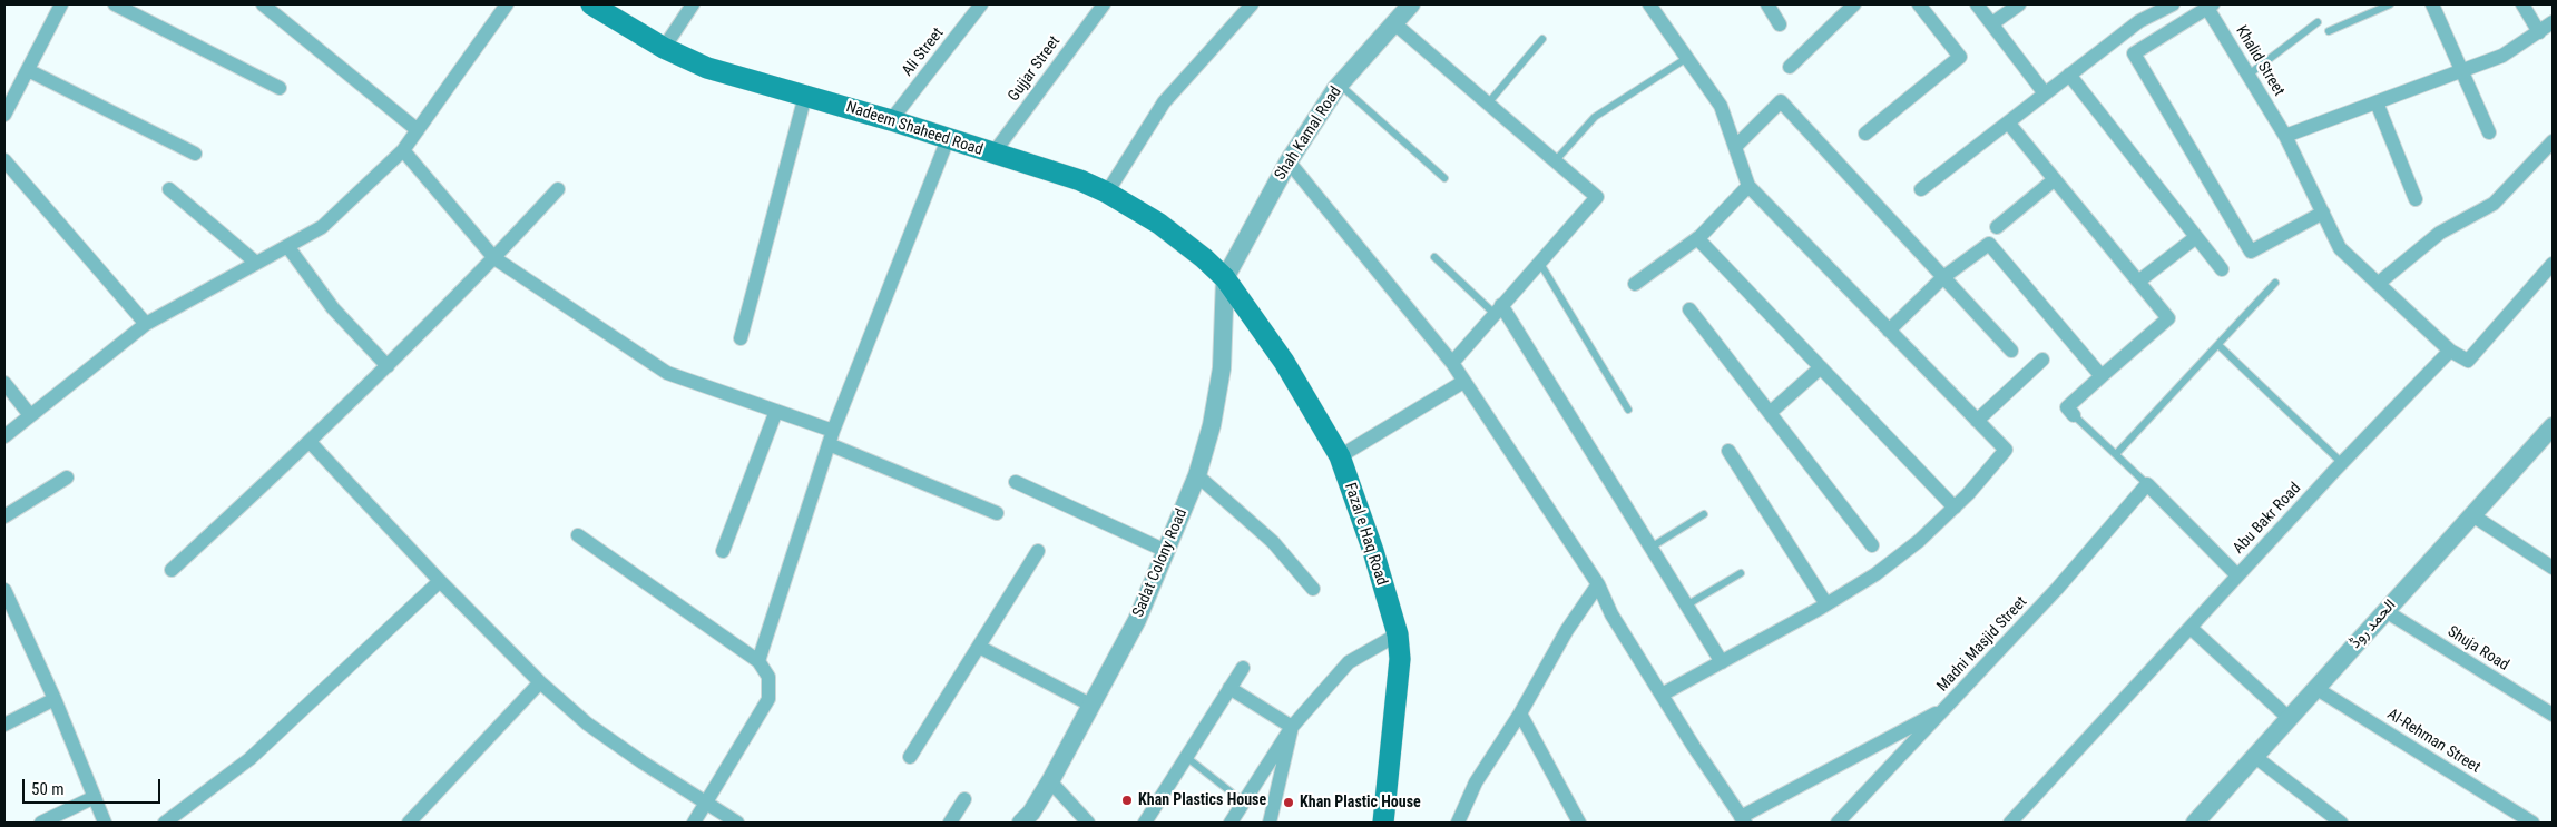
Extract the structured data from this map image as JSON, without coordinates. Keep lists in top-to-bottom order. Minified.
{"streets":{"main road":["Nadeem Shaheed Road","Fazal e Haq Road"],"street":["Ali Street","Khalid Street","Gujjar Street","Shah Kamal Road","Abu Bakr Road","Sadat Colony Road","الحمد روڈ","Madni Masjid Street","Shuja Road","Al-Rehman Street"]},"crossings":[["Ali Street","Nadeem Shaheed Road"],["Gujjar Street","Nadeem Shaheed Road"],["Nadeem Shaheed Road","Shah Kamal Road"],["Nadeem Shaheed Road","Fazal e Haq Road"],["Nadeem Shaheed Road","Sadat Colony Road"],["Shah Kamal Road","Fazal e Haq Road"],["Shah Kamal Road","Sadat Colony Road"],["Fazal e Haq Road","Sadat Colony Road"],["الحمد روڈ","Shuja Road"],["الحمد روڈ","Al-Rehman Street"]],"places":["Khan Plastics House","Khan Plastic House"],"scale_bar":"50 m"}
